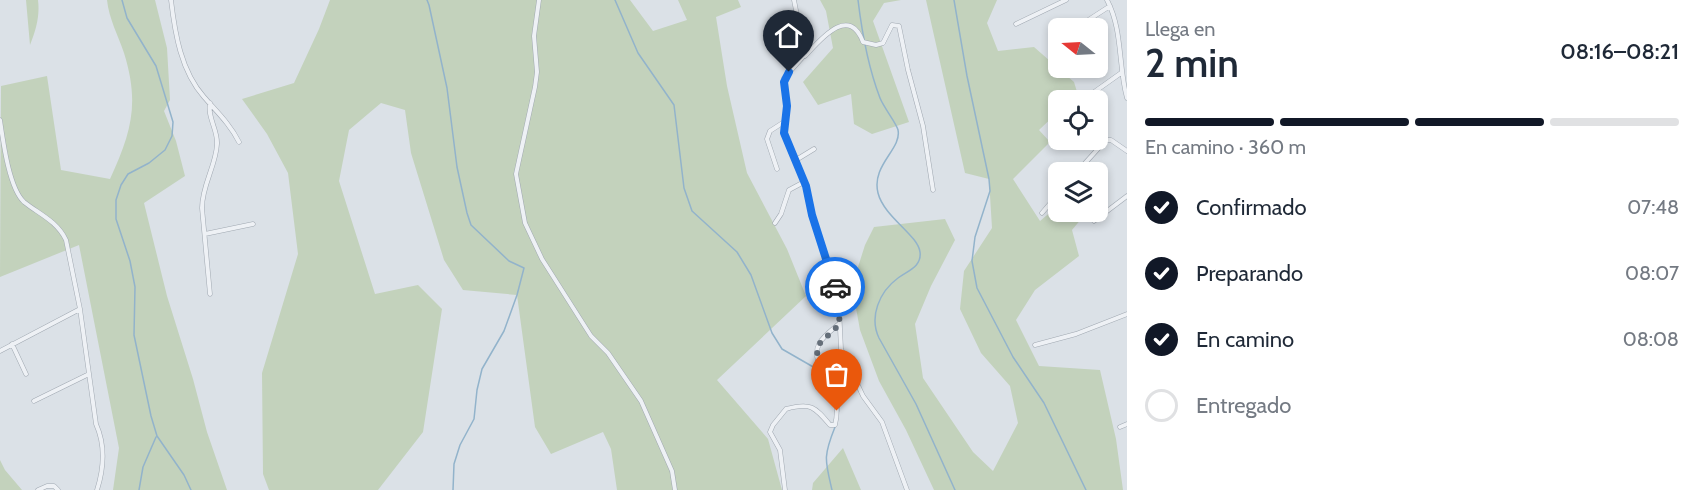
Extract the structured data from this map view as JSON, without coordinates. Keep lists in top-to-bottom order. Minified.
{"north":"left","page":{"heading":["2 min","Llega en","08:16–08:21"],"bar":"En camino · 360 m","list":[["Confirmado","07:48"],["Preparando","08:07"],["En camino","08:08"],"Entregado"]}}
